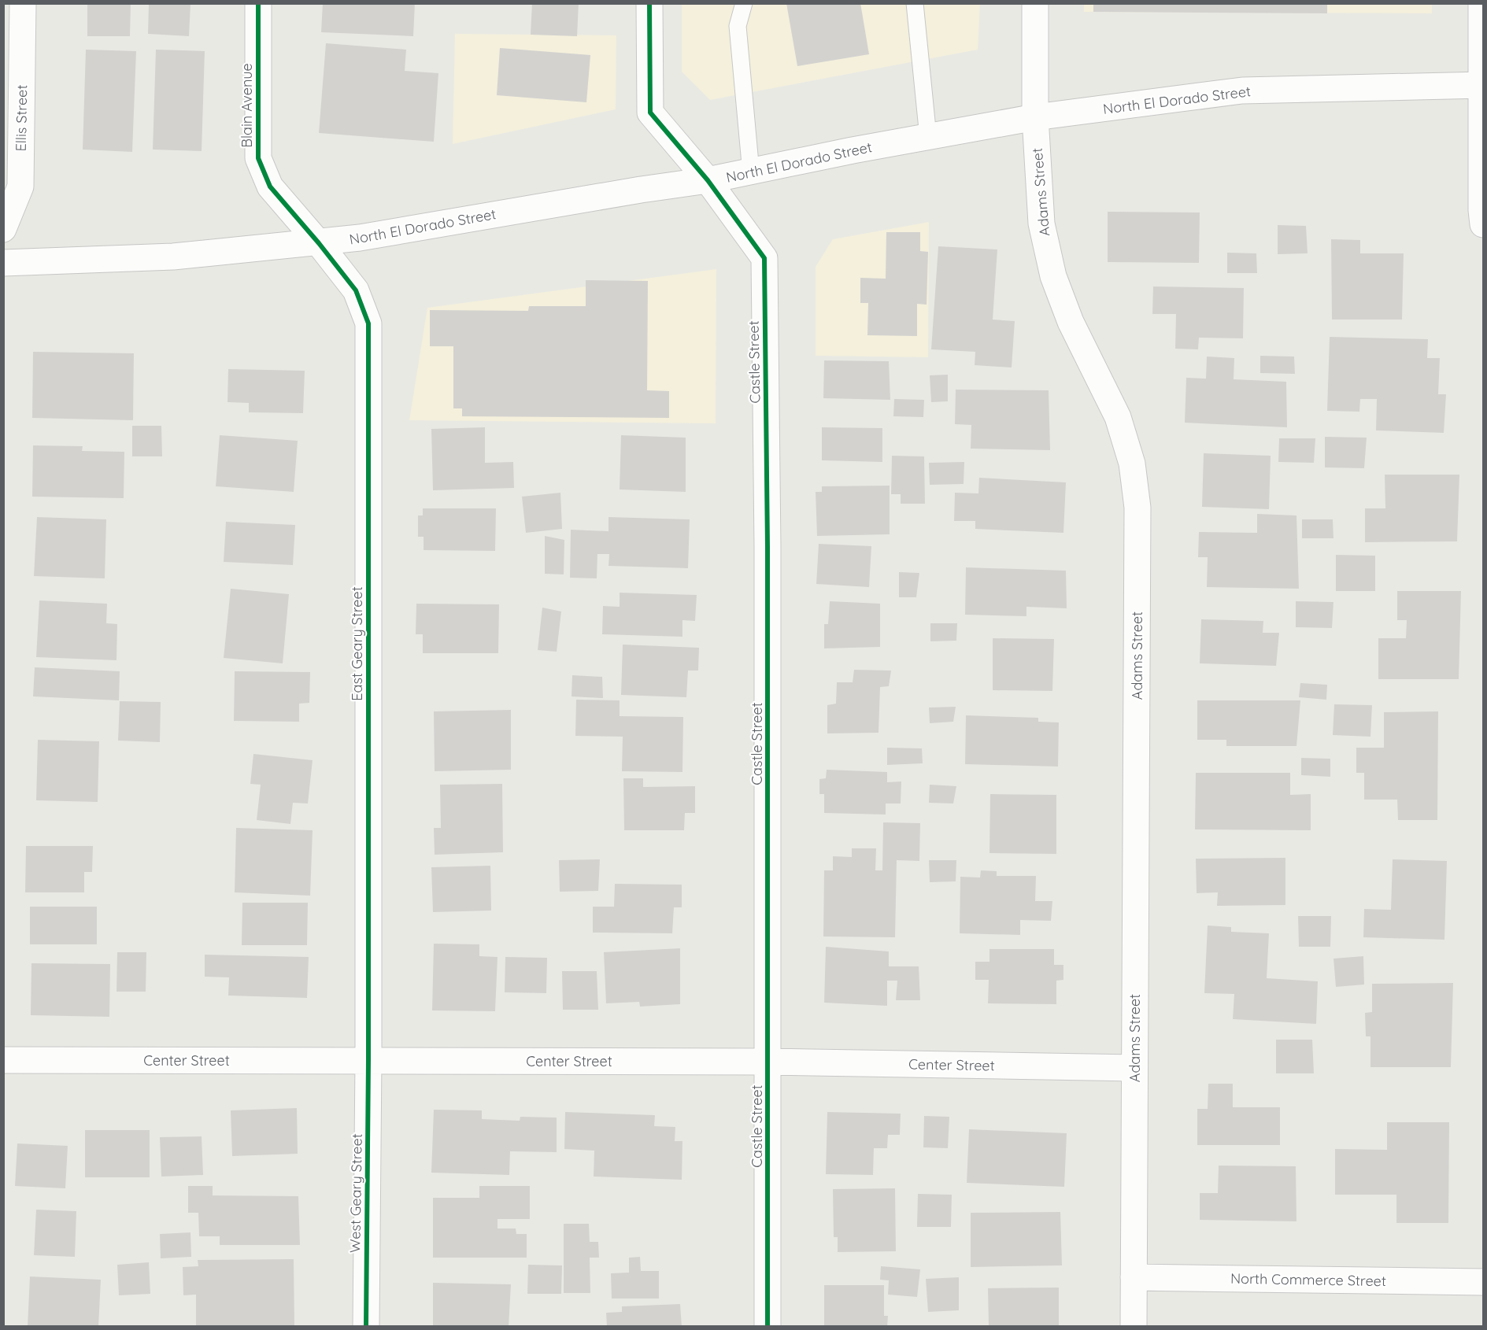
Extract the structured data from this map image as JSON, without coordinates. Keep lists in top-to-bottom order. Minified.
{"streets":{"street":["North El Dorado Street","Blain Avenue","Ellis Street","Adams Street","Castle Street","East Geary Street","Center Street","West Geary Street","North Commerce Street"]},"crossings":[["North El Dorado Street","Blain Avenue"],["North El Dorado Street","Adams Street"],["North El Dorado Street","Castle Street"],["North El Dorado Street","East Geary Street"],["Blain Avenue","East Geary Street"],["Adams Street","Center Street"],["Adams Street","North Commerce Street"],["Castle Street","Center Street"],["East Geary Street","Center Street"],["East Geary Street","West Geary Street"],["Center Street","West Geary Street"]]}
